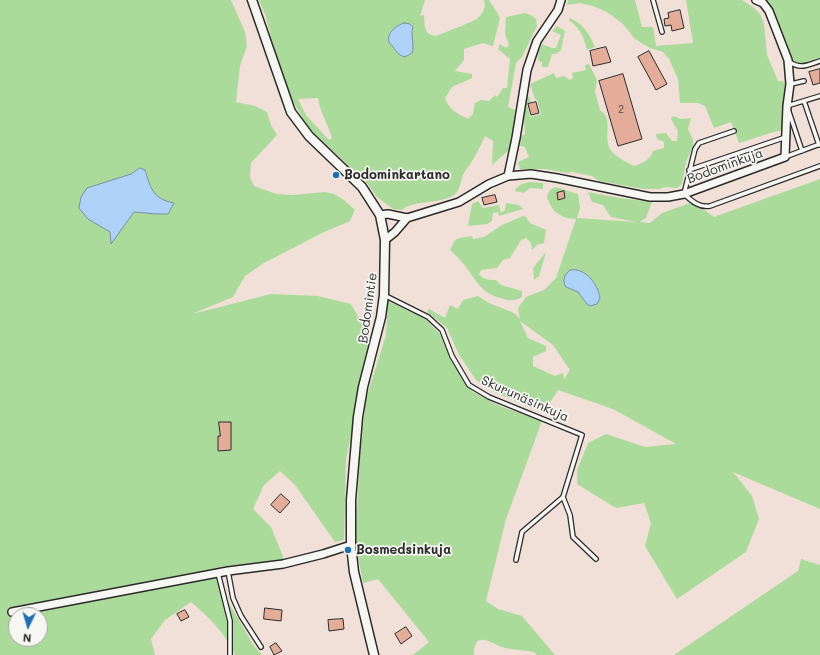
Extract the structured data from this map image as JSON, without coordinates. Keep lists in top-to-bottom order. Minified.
{"streets":{"street":["Bodominkuja","Bodomintie"],"lane":["Skurunäsinkuja"]},"crossings":[["Bodominkuja","Bodomintie"],["Bodomintie","Skurunäsinkuja"]],"places":["Bodominkartano","Bosmedsinkuja"],"house_numbers":["2"],"north":"bottom"}
